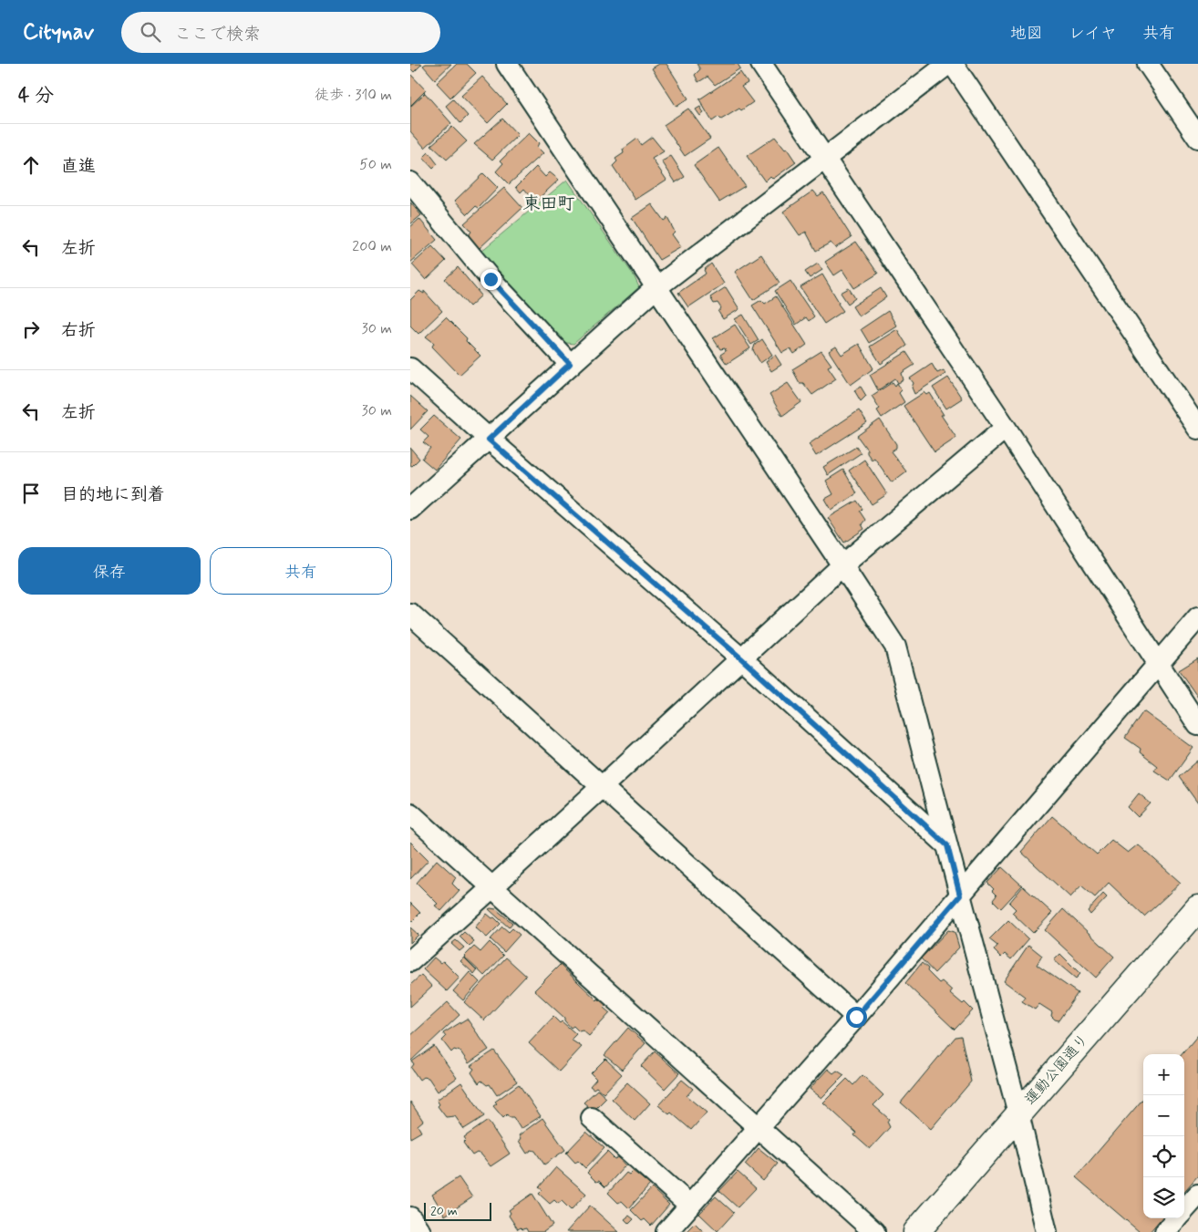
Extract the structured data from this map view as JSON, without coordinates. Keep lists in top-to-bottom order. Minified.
{"streets":{"street":["運動公園通り"]},"districts":["東田町"],"scale_bar":"20 m","page":{"header":"Citynav","search":"ここで検索","nav":["地図","レイヤ","共有"],"heading":["4 分","徒歩 · 310 m"],"list":[["直進","50 m"],["左折","200 m"],["右折","30 m"],["左折","30 m"],"目的地に到着"],"buttons":["保存","共有"],"map_buttons":["+","−"],"scale":"20 m"}}
